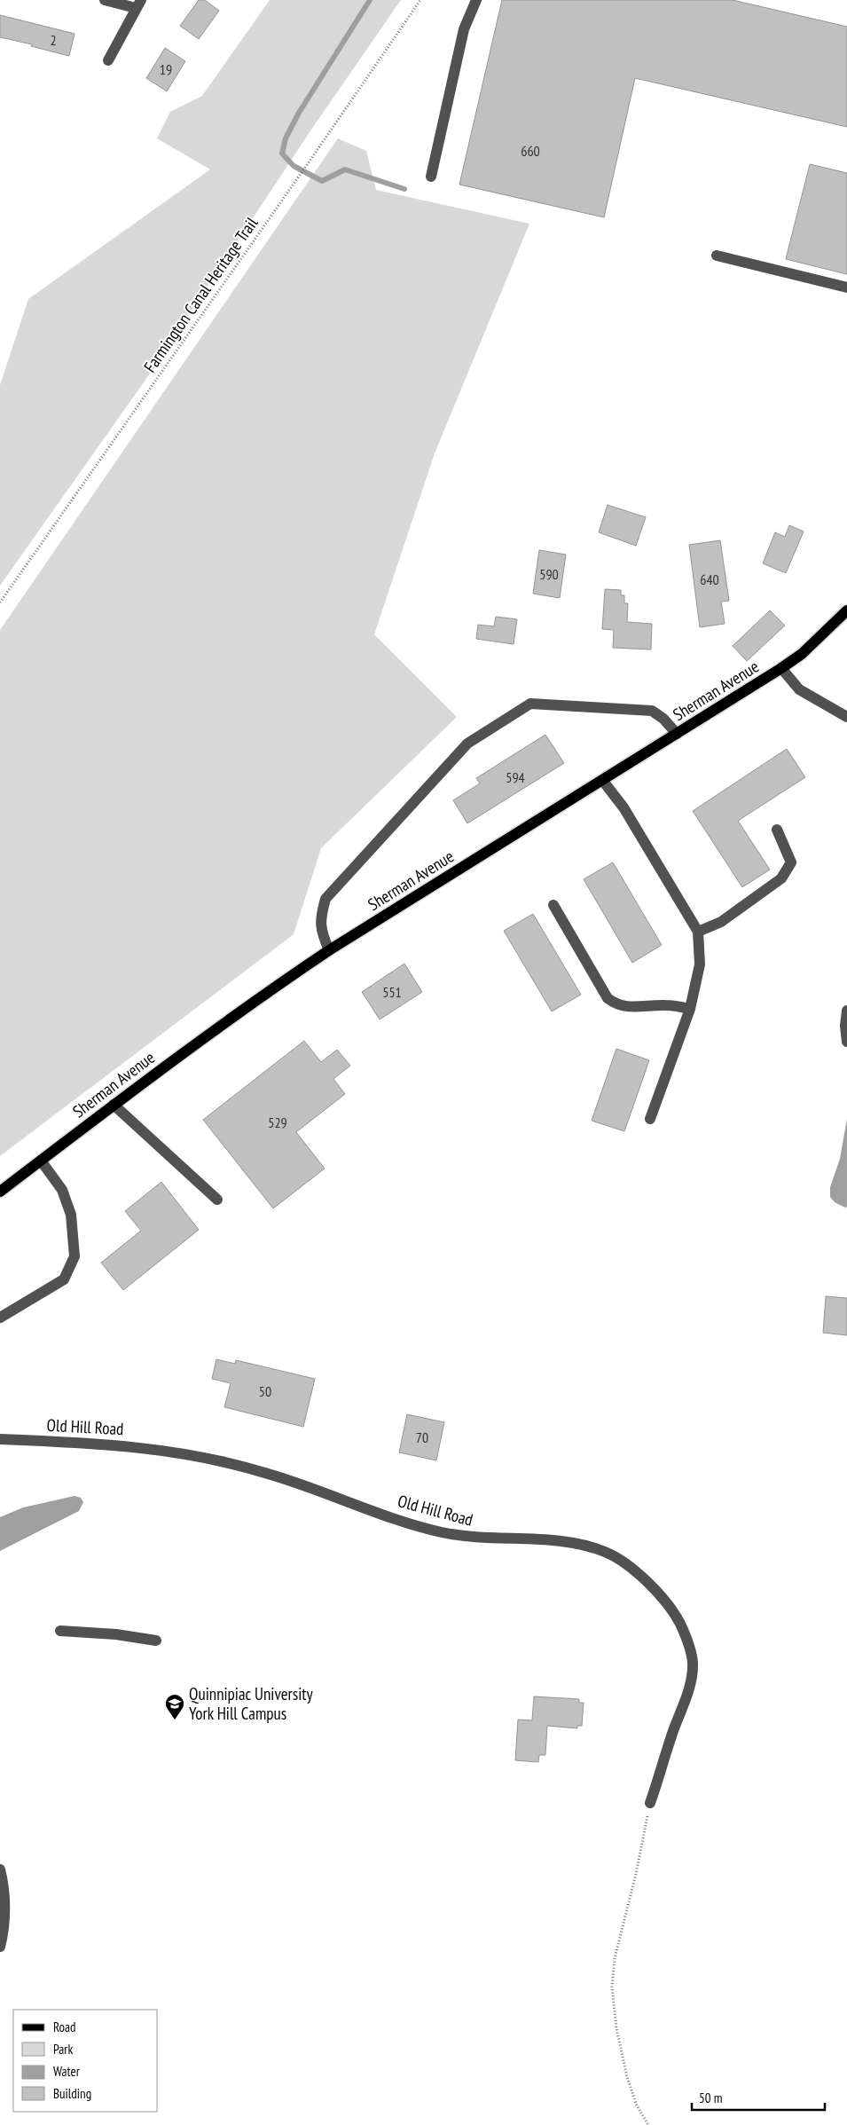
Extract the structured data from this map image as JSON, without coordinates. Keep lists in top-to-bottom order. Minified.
{"streets":{"main road":["Sherman Avenue"],"street":["Old Hill Road"],"path":["Farmington Canal Heritage Trail"]},"places":{"school or university":["Quinnipiac University York Hill Campus"]},"house_numbers":["2","19","660","590","640","594","551","529","50","70"],"legend":["Road","Park","Water","Building"],"scale_bar":"50 m"}
